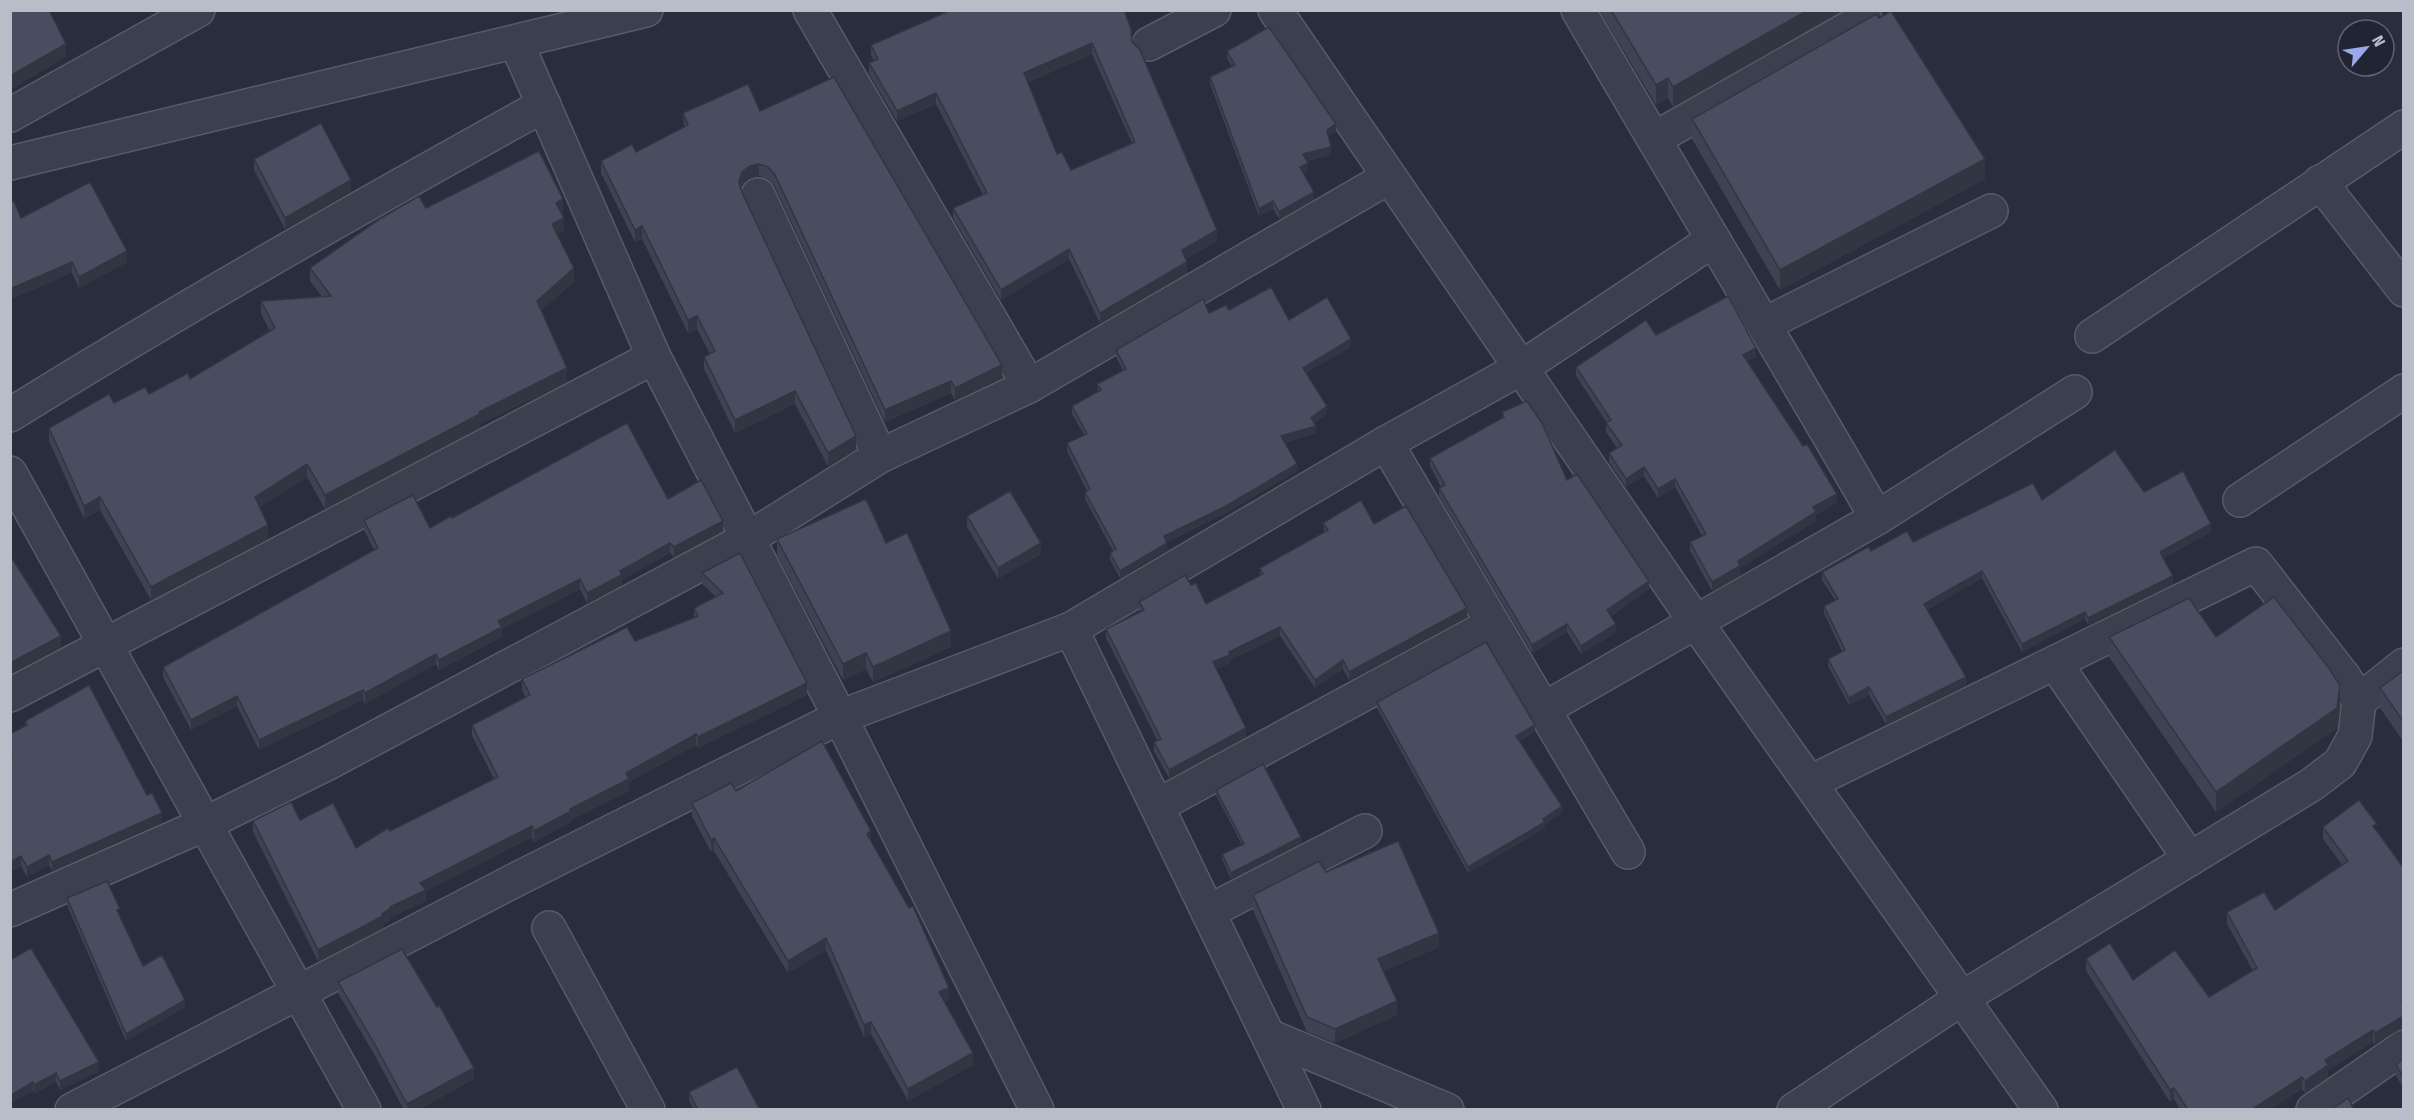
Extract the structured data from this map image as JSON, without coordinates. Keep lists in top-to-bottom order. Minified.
{"north":"top right"}
